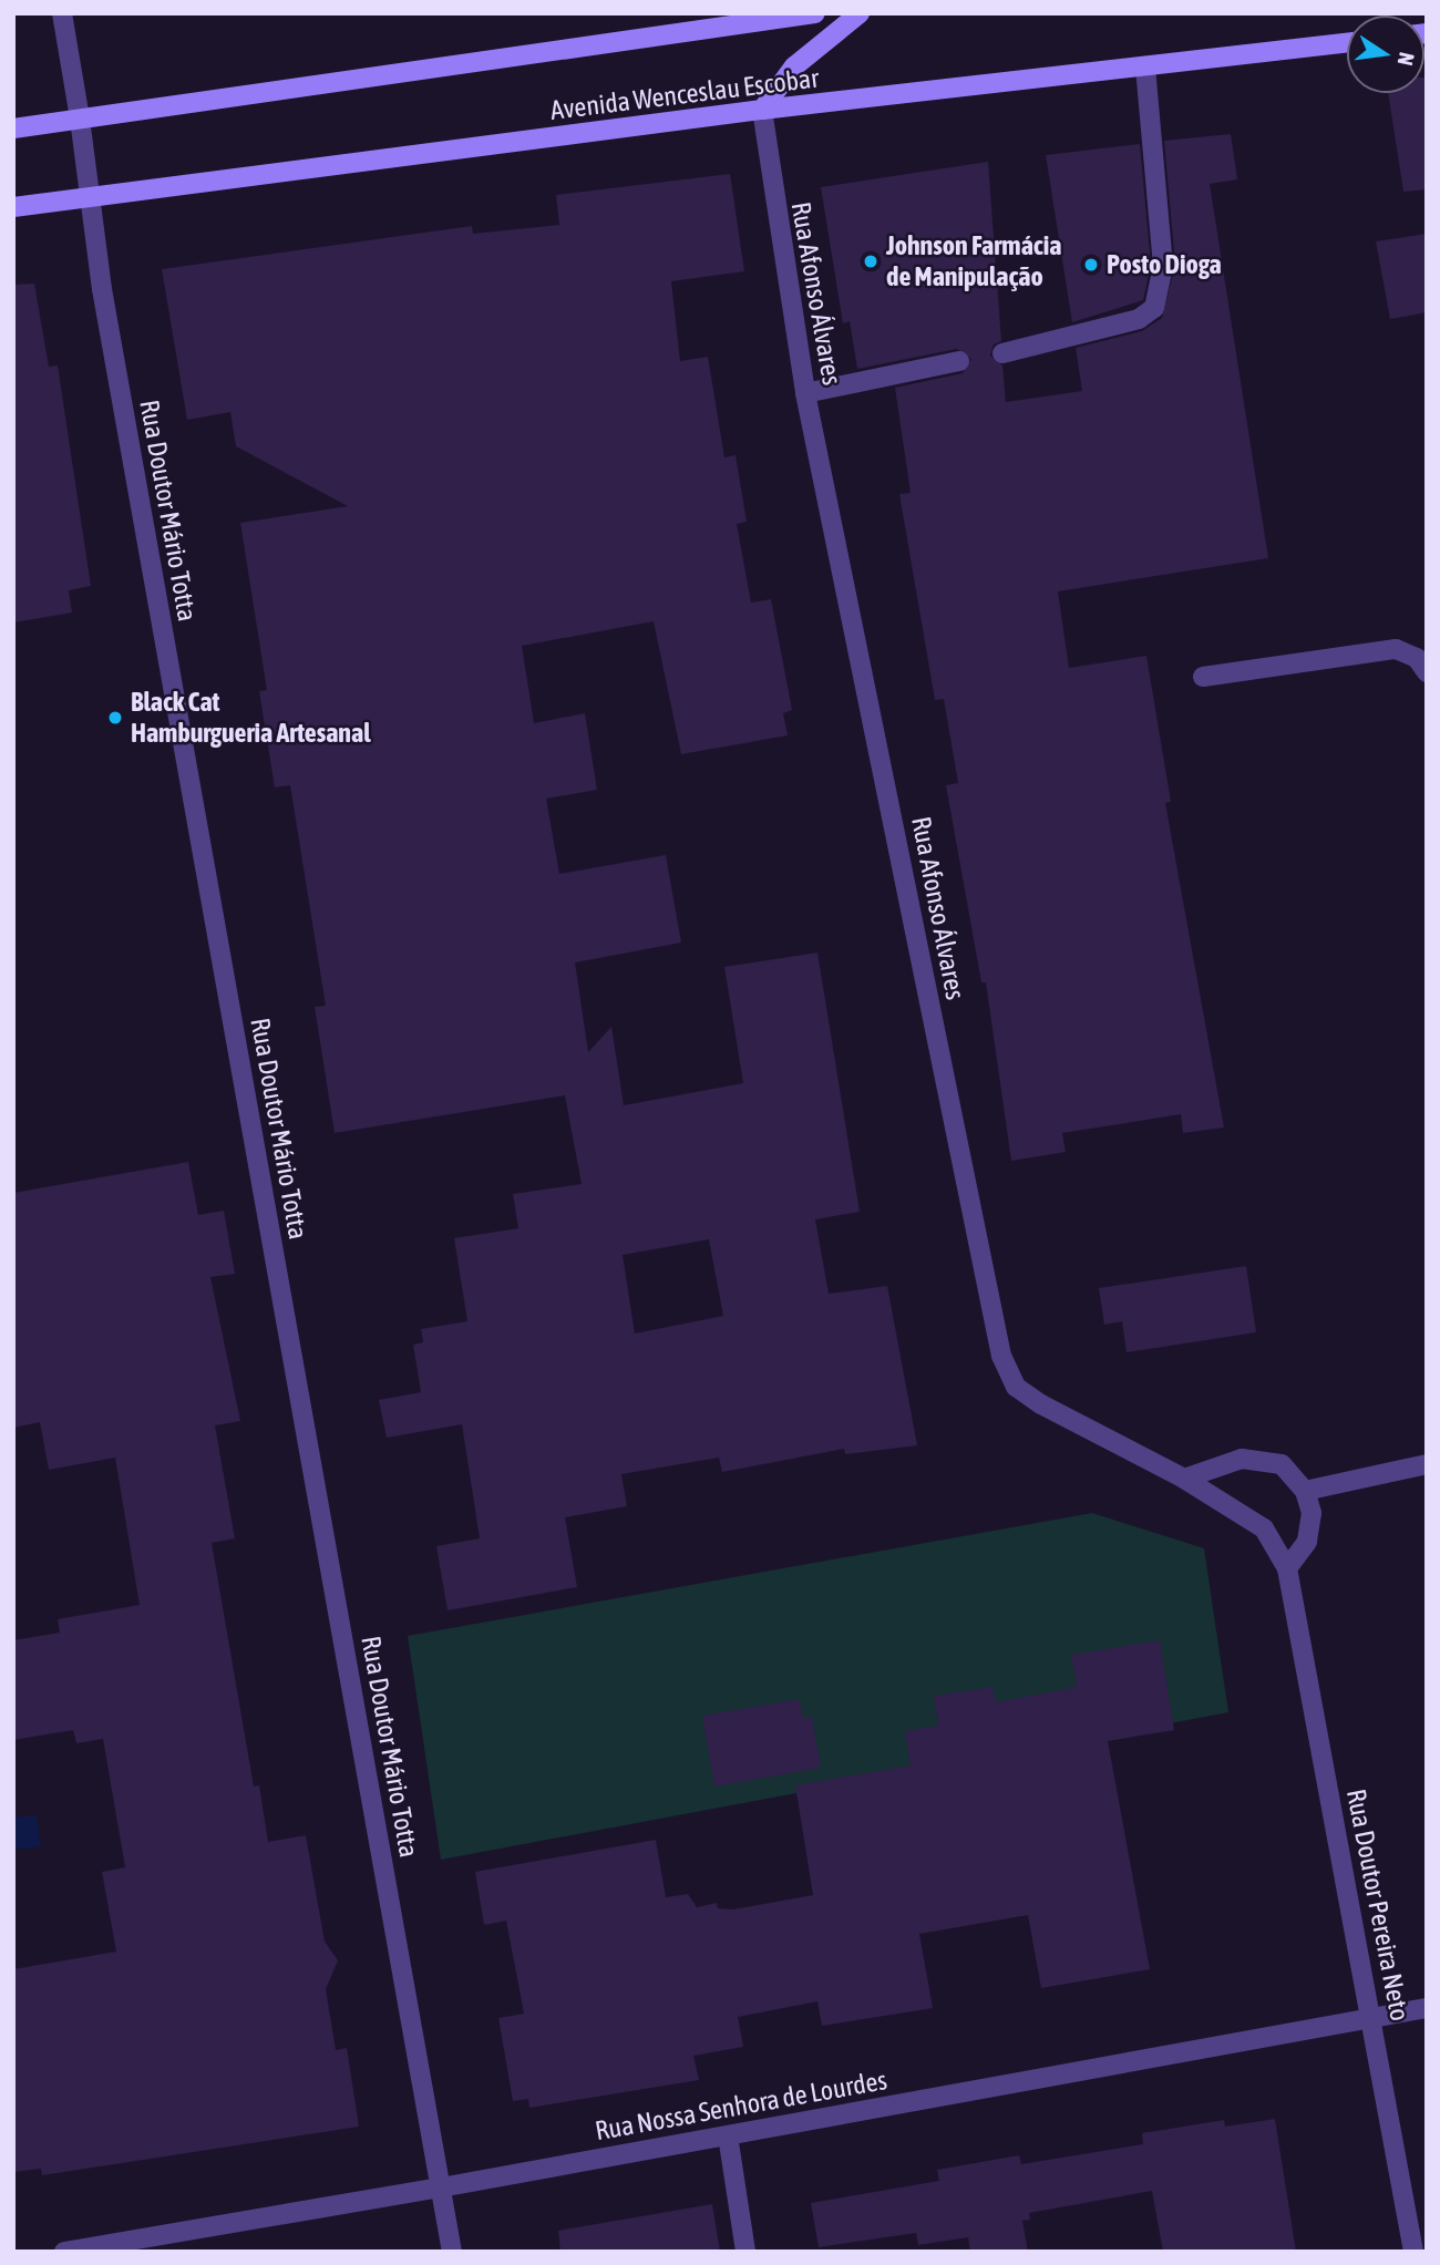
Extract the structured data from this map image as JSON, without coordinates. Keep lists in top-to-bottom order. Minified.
{"streets":{"main road":["Avenida Wenceslau Escobar"],"street":["Rua Afonso Álvares","Rua Doutor Mário Totta","Rua Doutor Pereira Neto","Rua Nossa Senhora de Lourdes"]},"crossings":[["Avenida Wenceslau Escobar","Rua Afonso Álvares"],["Avenida Wenceslau Escobar","Rua Doutor Mário Totta"],["Rua Afonso Álvares","Rua Doutor Pereira Neto"],["Rua Doutor Mário Totta","Rua Nossa Senhora de Lourdes"],["Rua Doutor Pereira Neto","Rua Nossa Senhora de Lourdes"]],"places":["Johnson Farmácia de Manipulação","Posto Dioga","Black Cat Hamburgueria Artesanal"],"north":"right"}
